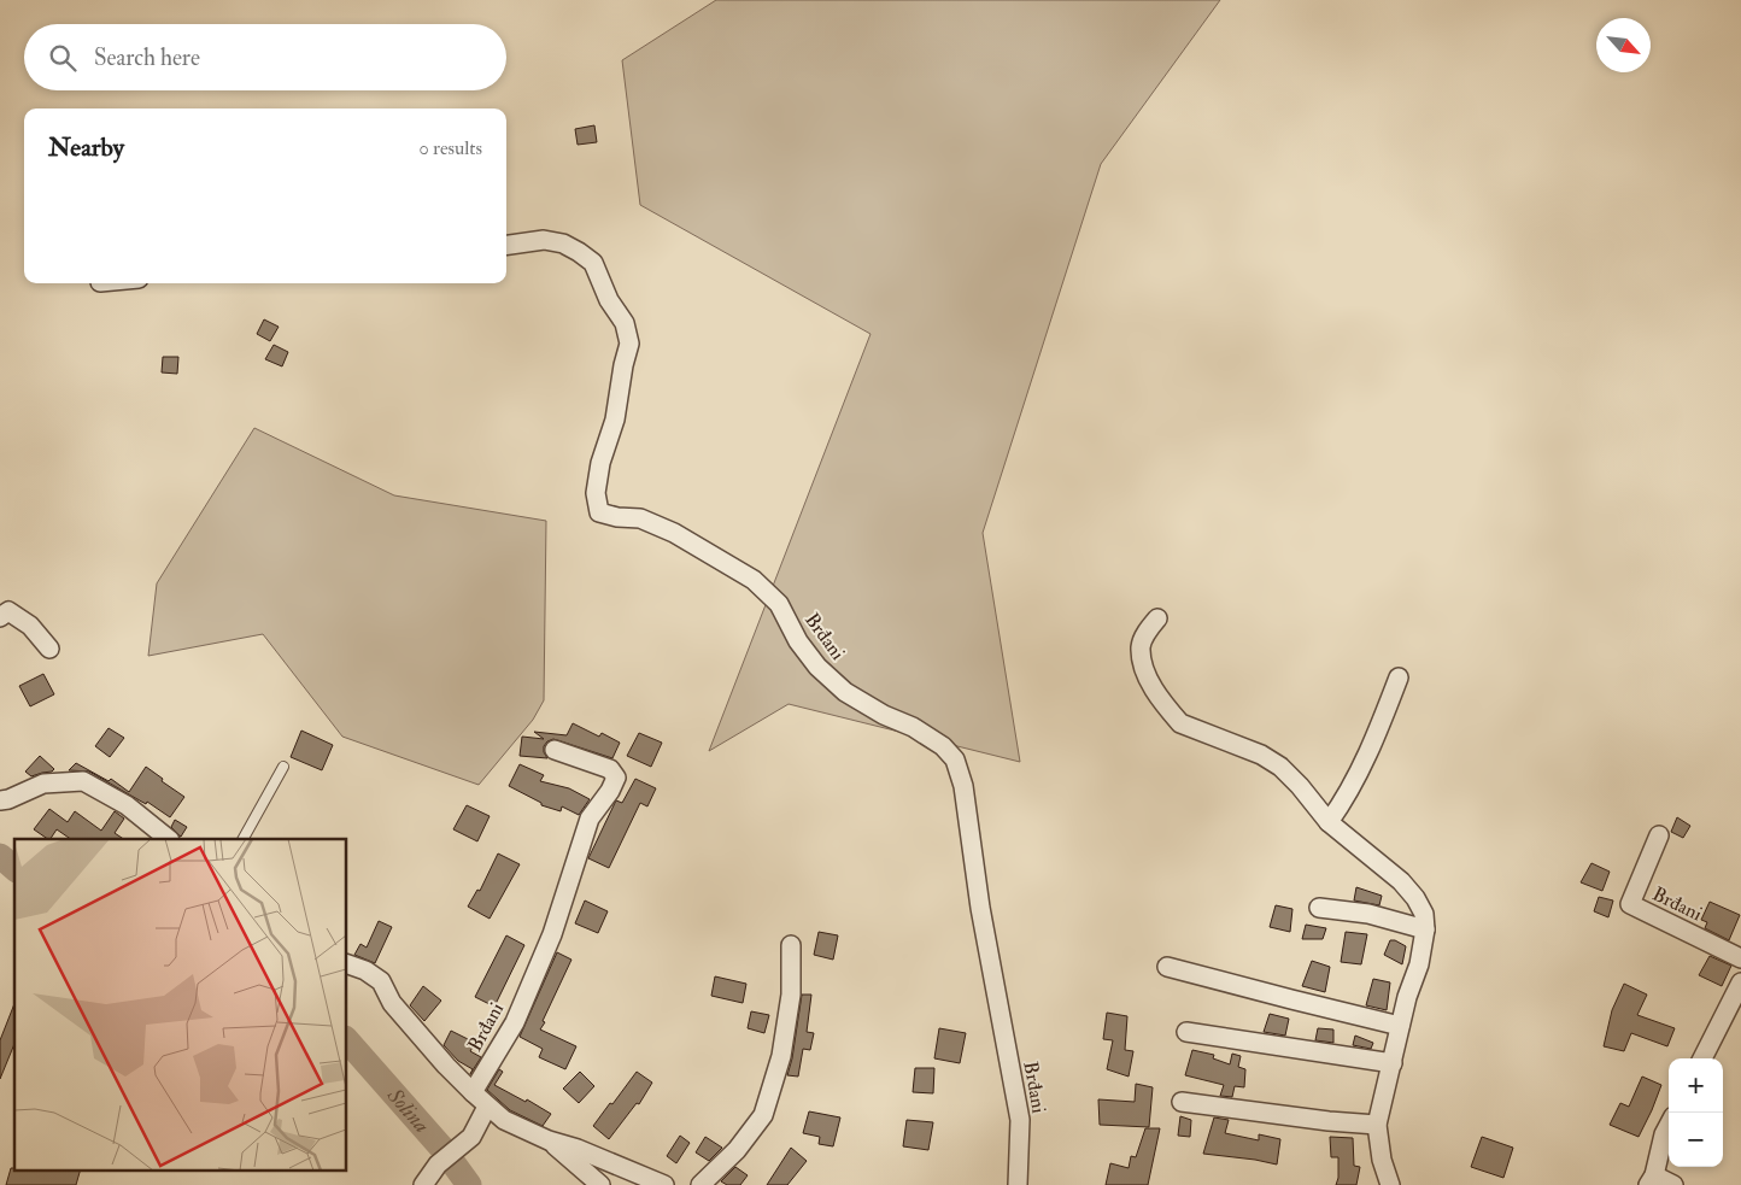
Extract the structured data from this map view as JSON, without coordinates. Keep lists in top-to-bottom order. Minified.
{"streets":{"street":["Brđani"]},"water":["Solina"],"north":"bottom right","page":{"search":"Search here","heading":["Nearby","0 results"],"map_buttons":["+","−"]}}
